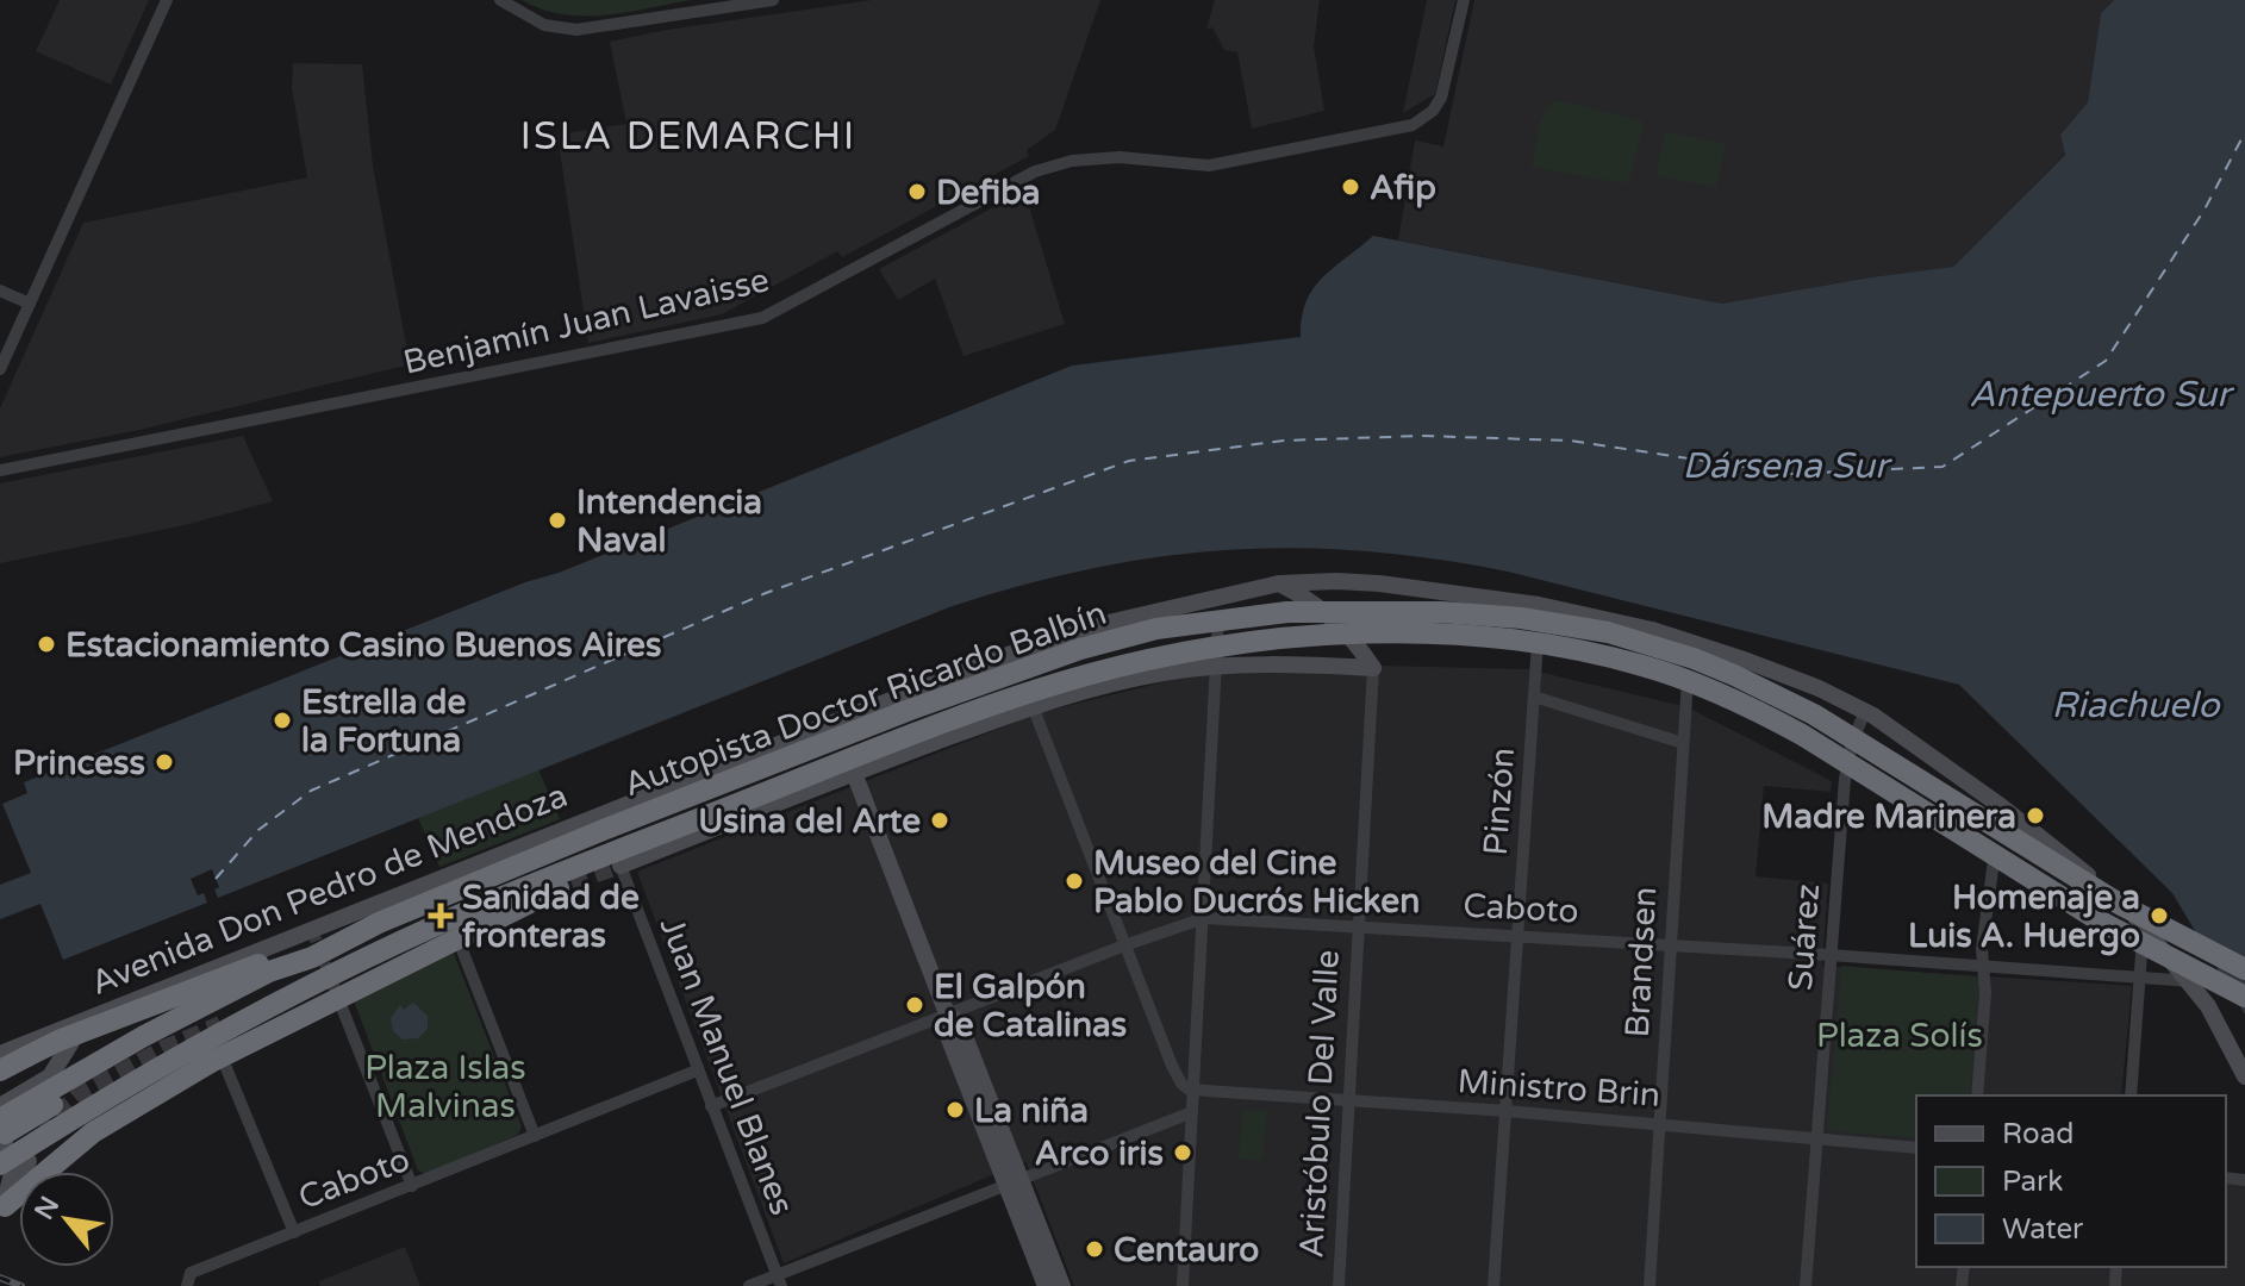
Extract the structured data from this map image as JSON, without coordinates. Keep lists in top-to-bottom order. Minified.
{"streets":{"highway":["Autopista Doctor Ricardo Balbín"],"main road":["Avenida Don Pedro de Mendoza","Aristóbulo Del Valle"],"street":["Benjamín Juan Lavaisse","Pinzón","Caboto","Suárez","Brandsen","Juan Manuel Blanes","Ministro Brin"]},"crossings":[["Pinzón","Avenida Don Pedro de Mendoza"],["Pinzón","Caboto"],["Pinzón","Ministro Brin"],["Avenida Don Pedro de Mendoza","Caboto"],["Avenida Don Pedro de Mendoza","Suárez"],["Avenida Don Pedro de Mendoza","Brandsen"],["Avenida Don Pedro de Mendoza","Aristóbulo Del Valle"],["Caboto","Suárez"],["Caboto","Brandsen"],["Caboto","Juan Manuel Blanes"],["Caboto","Aristóbulo Del Valle"],["Suárez","Ministro Brin"],["Brandsen","Ministro Brin"],["Ministro Brin","Aristóbulo Del Valle"]],"districts":["ISLA DEMARCHI"],"water":["Antepuerto Sur","Dársena Sur","Riachuelo"],"parks":["Plaza Solís","Plaza Islas Malvinas"],"places":{"other":["Afip","Defiba","Intendencia Naval","Estacionamiento Casino Buenos Aires","Estrella de la Fortuna","Princess","Madre Marinera","Usina del Arte","Museo del Cine Pablo Ducrós Hicken","Homenaje a Luis A. Huergo","El Galpón de Catalinas","La niña","Arco iris","Centauro"],"health":["Sanidad de fronteras"]},"legend":["Road","Park","Water"],"north":"top left"}
